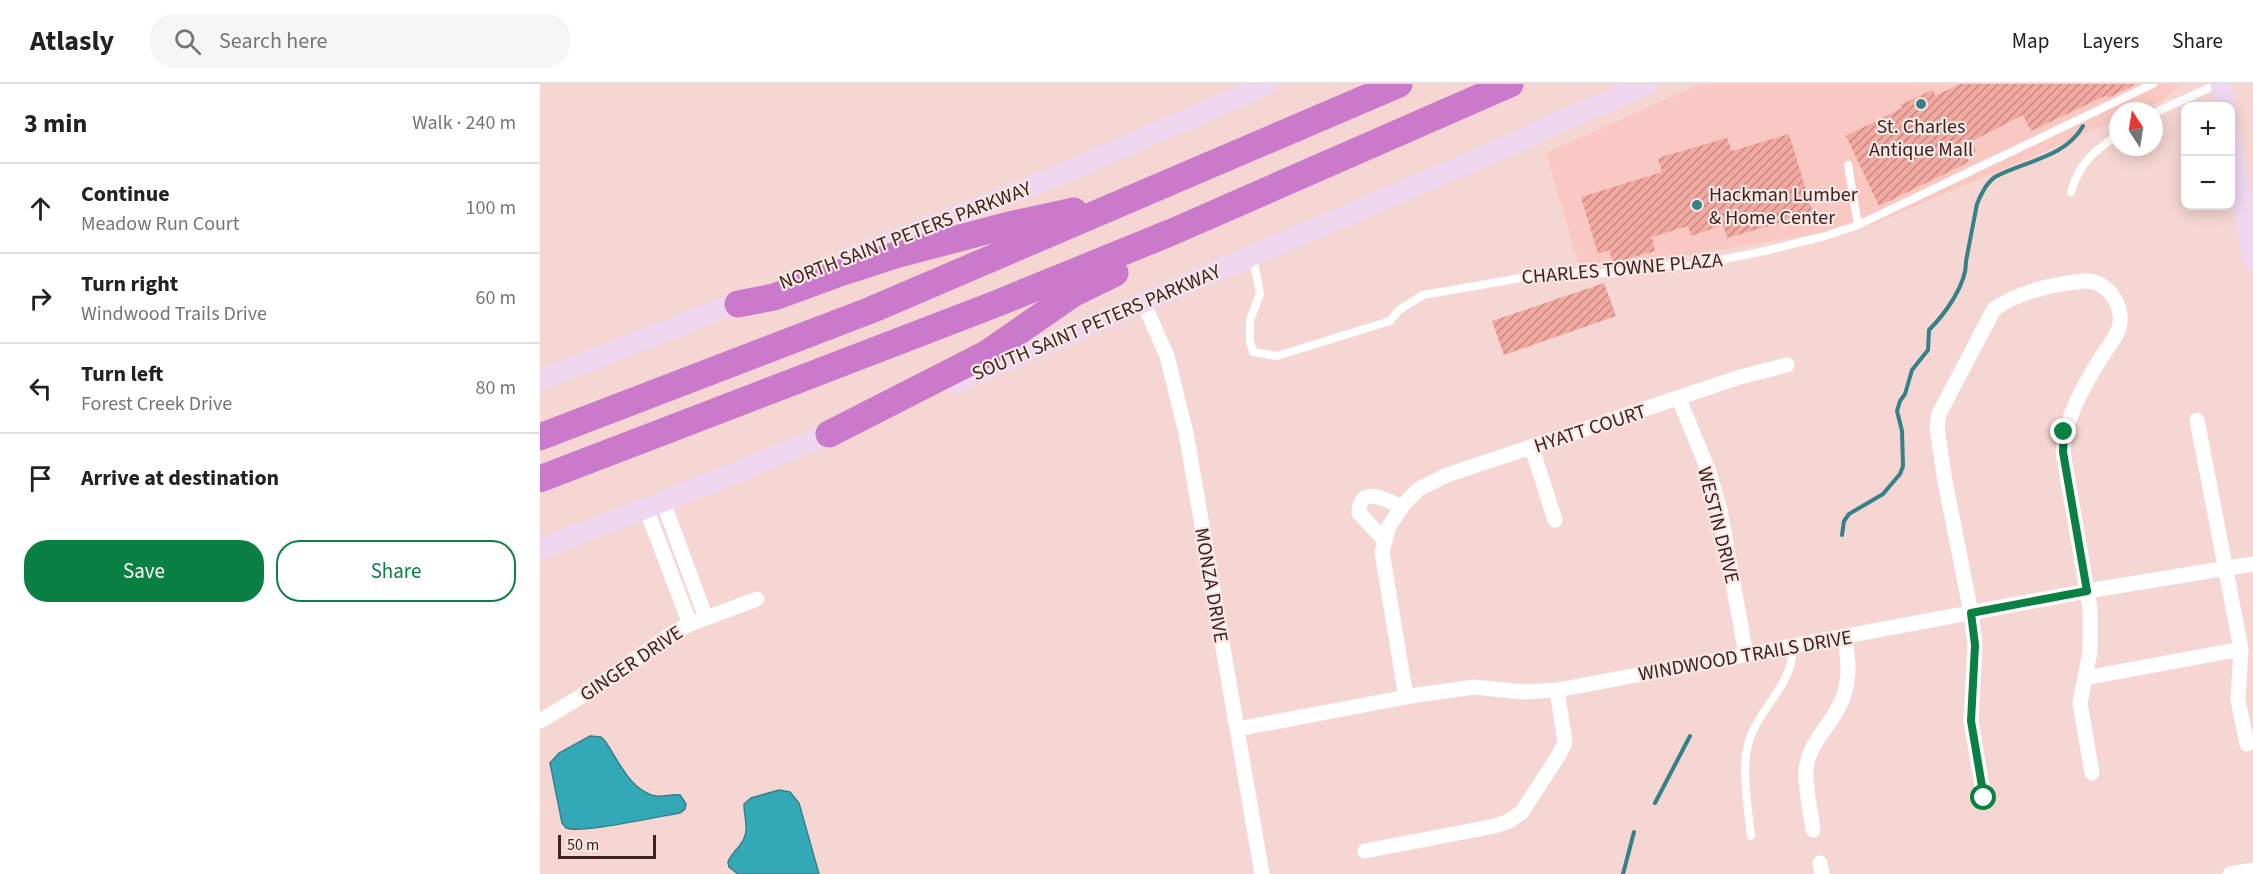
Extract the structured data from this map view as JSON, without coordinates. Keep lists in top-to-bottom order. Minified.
{"streets":{"main road":["NORTH SAINT PETERS PARKWAY","SOUTH SAINT PETERS PARKWAY"],"street":["HYATT COURT","WESTIN DRIVE","MONZA DRIVE","WINDWOOD TRAILS DRIVE","GINGER DRIVE"],"lane":["CHARLES TOWNE PLAZA"]},"crossings":[["CHARLES TOWNE PLAZA","SOUTH SAINT PETERS PARKWAY"],["SOUTH SAINT PETERS PARKWAY","MONZA DRIVE"],["HYATT COURT","WESTIN DRIVE"],["HYATT COURT","WINDWOOD TRAILS DRIVE"],["WESTIN DRIVE","WINDWOOD TRAILS DRIVE"],["MONZA DRIVE","WINDWOOD TRAILS DRIVE"]],"places":["St. Charles Antique Mall","Hackman Lumber & Home Center"],"scale_bar":"50 m","north":"top","page":{"header":"Atlasly","search":"Search here","nav":["Map","Layers","Share"],"heading":["3 min","Walk · 240 m"],"map_buttons":["+","−"],"list":[["Continue","Meadow Run Court","100 m"],["Turn right","Windwood Trails Drive","60 m"],["Turn left","Forest Creek Drive","80 m"],"Arrive at destination"],"buttons":["Save","Share"],"scale":"50 m"}}
